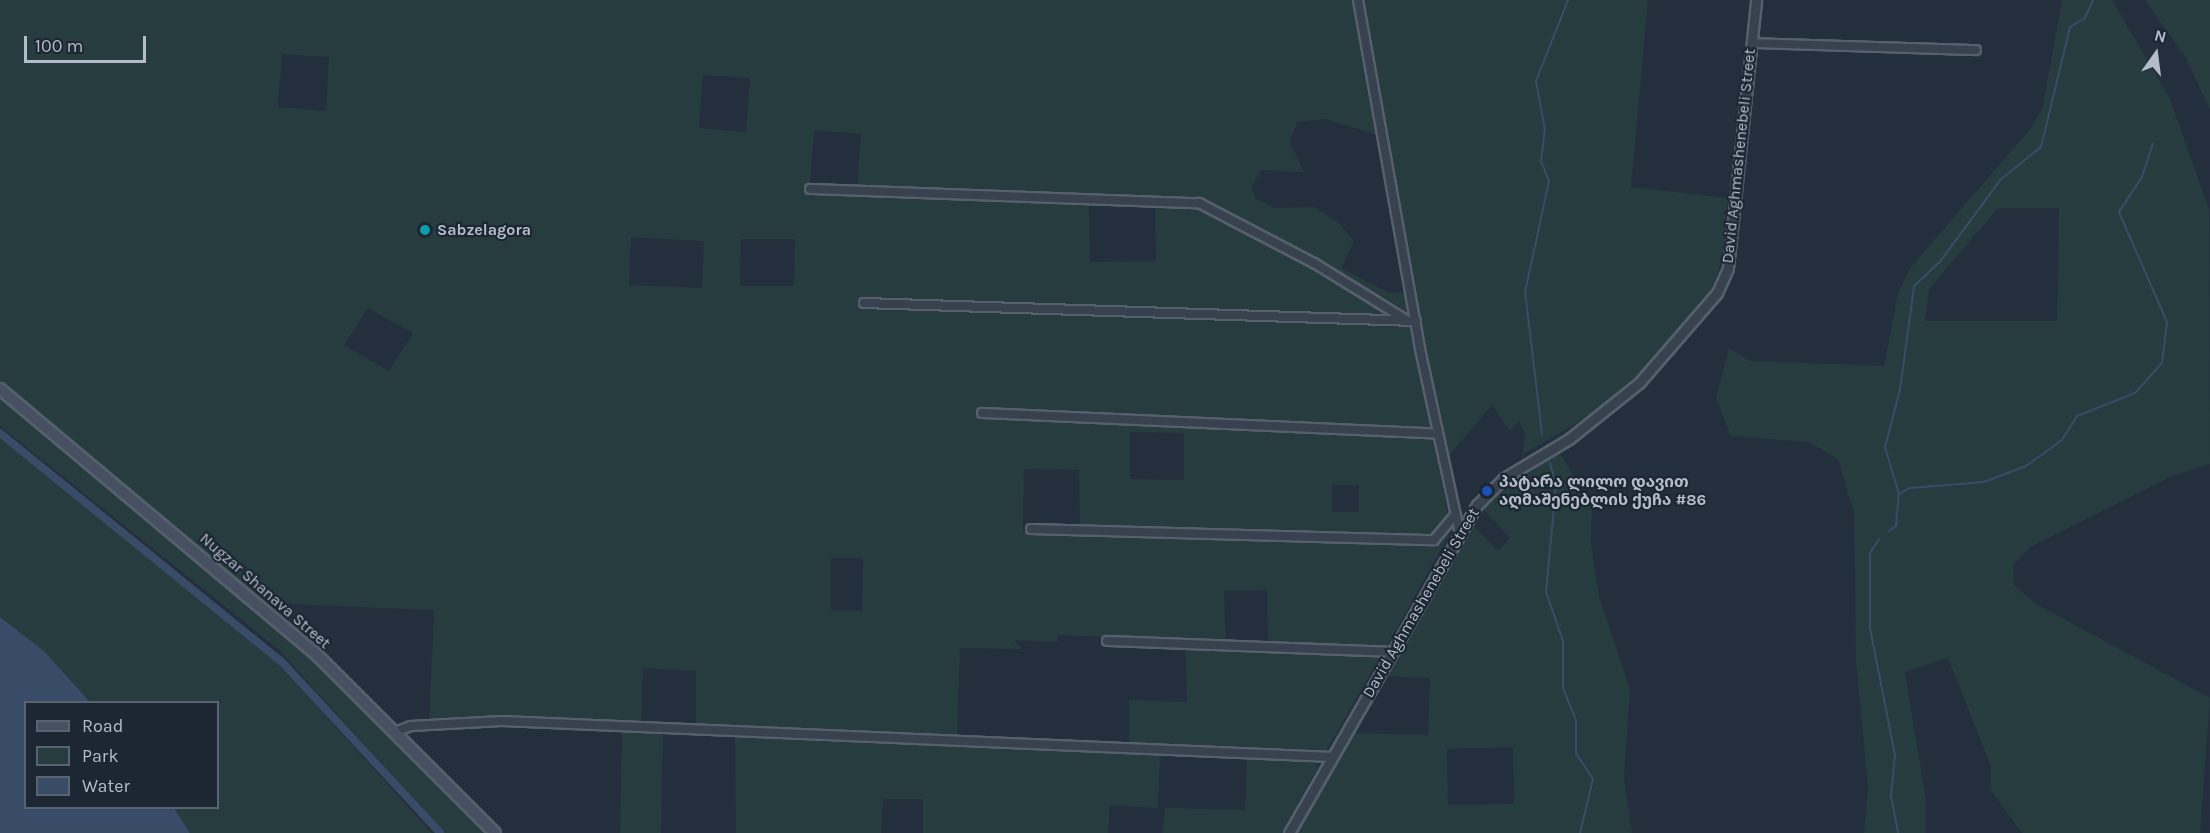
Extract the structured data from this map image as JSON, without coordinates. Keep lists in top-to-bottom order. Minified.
{"streets":{"main road":["Nugzar Shanava Street"],"street":["David Aghmashenebeli Street"]},"places":["Sabzelagora","პატარა ლილო დავით აღმაშენებლის ქუჩა #86"],"legend":["Road","Park","Water"],"scale_bar":"100 m","north":"top"}
